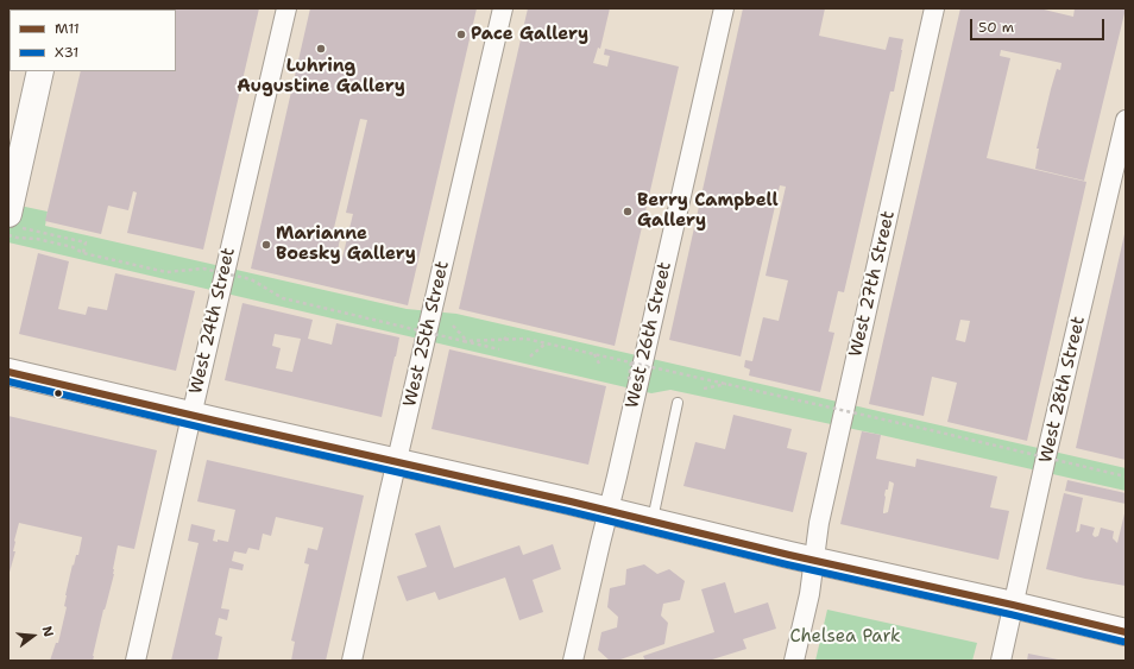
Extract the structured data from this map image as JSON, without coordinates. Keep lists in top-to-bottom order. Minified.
{"streets":{"street":["West 27th Street","West 24th Street","West 25th Street","West 26th Street","West 28th Street"]},"parks":["Chelsea Park"],"places":["Pace Gallery","Luhring Augustine Gallery","Berry Campbell Gallery","Marianne Boesky Gallery"],"lines":["transit line M11","transit line X31"],"legend":["M11","X31"],"scale_bar":"50 m","north":"right"}
